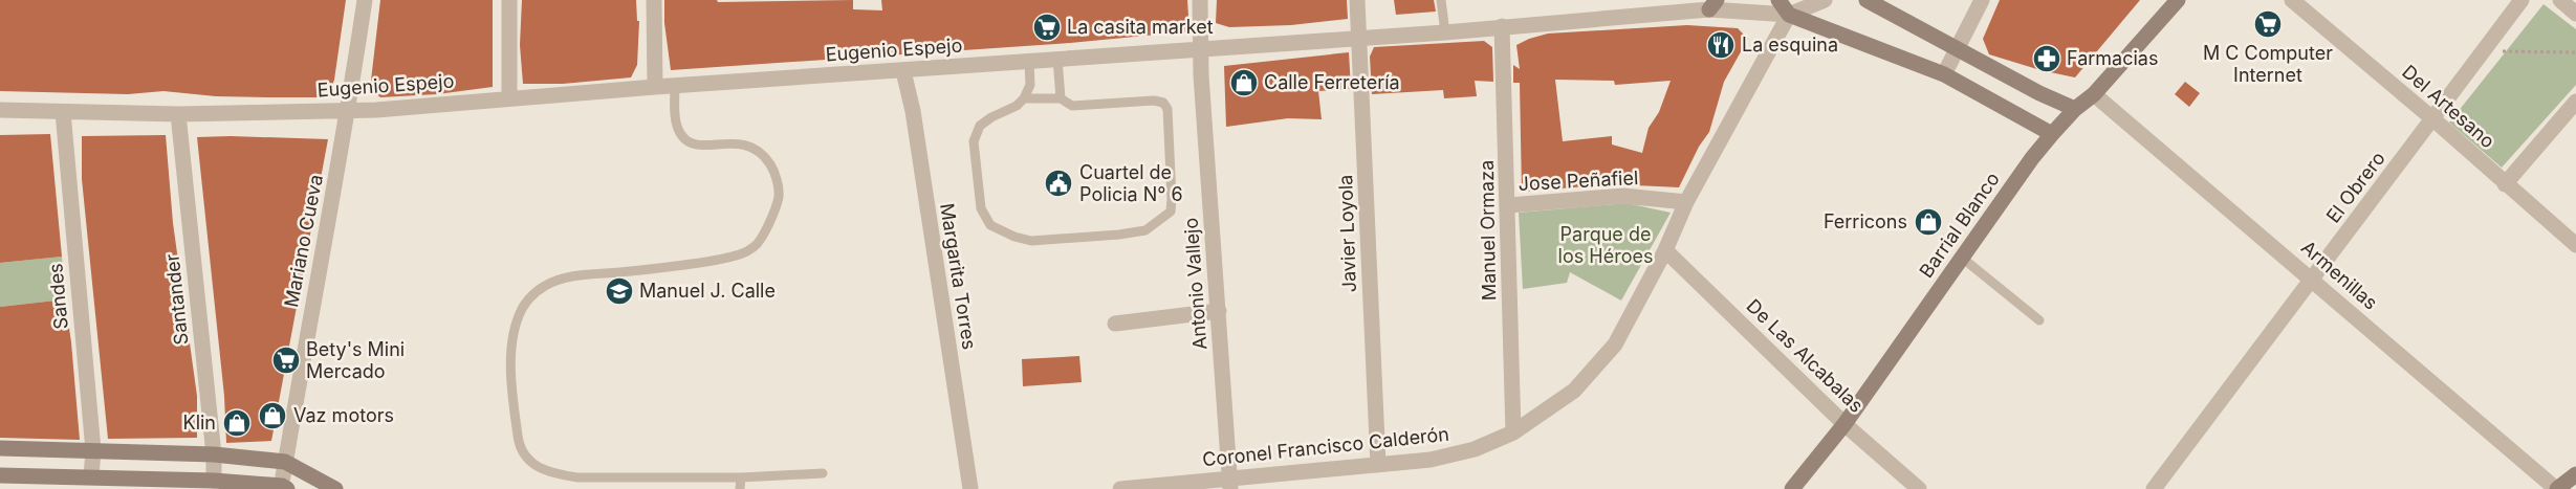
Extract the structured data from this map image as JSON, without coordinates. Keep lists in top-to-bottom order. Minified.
{"streets":{"main road":["Barrial Blanco"],"street":["Eugenio Espejo","Del Artesano","Jose Peñafiel","El Obrero","Manuel Ormaza","Javier Loyola","Mariano Cueva","Armenillas","Margarita Torres","Antonio Vallejo","Sandes","Santander","De Las Alcabalas","Coronel Francisco Calderón"]},"crossings":[["Eugenio Espejo","Manuel Ormaza"],["Eugenio Espejo","Javier Loyola"],["Eugenio Espejo","Mariano Cueva"],["Eugenio Espejo","Margarita Torres"],["Eugenio Espejo","Antonio Vallejo"],["Eugenio Espejo","Sandes"],["Eugenio Espejo","Santander"],["Eugenio Espejo","Coronel Francisco Calderón"],["Del Artesano","El Obrero"],["Jose Peñafiel","Manuel Ormaza"],["Jose Peñafiel","Coronel Francisco Calderón"],["El Obrero","Armenillas"],["Barrial Blanco","Armenillas"],["Barrial Blanco","De Las Alcabalas"],["Manuel Ormaza","Coronel Francisco Calderón"],["Javier Loyola","Coronel Francisco Calderón"],["Antonio Vallejo","Coronel Francisco Calderón"],["De Las Alcabalas","Coronel Francisco Calderón"]],"parks":["Parque de los Héroes"],"places":{"supermarket":["M C Computer Internet","La casita market","Bety's Mini Mercado"],"restaurant":["La esquina"],"pharmacy":["Farmacias"],"shop":["Calle Ferretería","Ferricons","Vaz motors","Klin"],"public building":["Cuartel de Policia N° 6"],"school or university":["Manuel J. Calle"]}}
